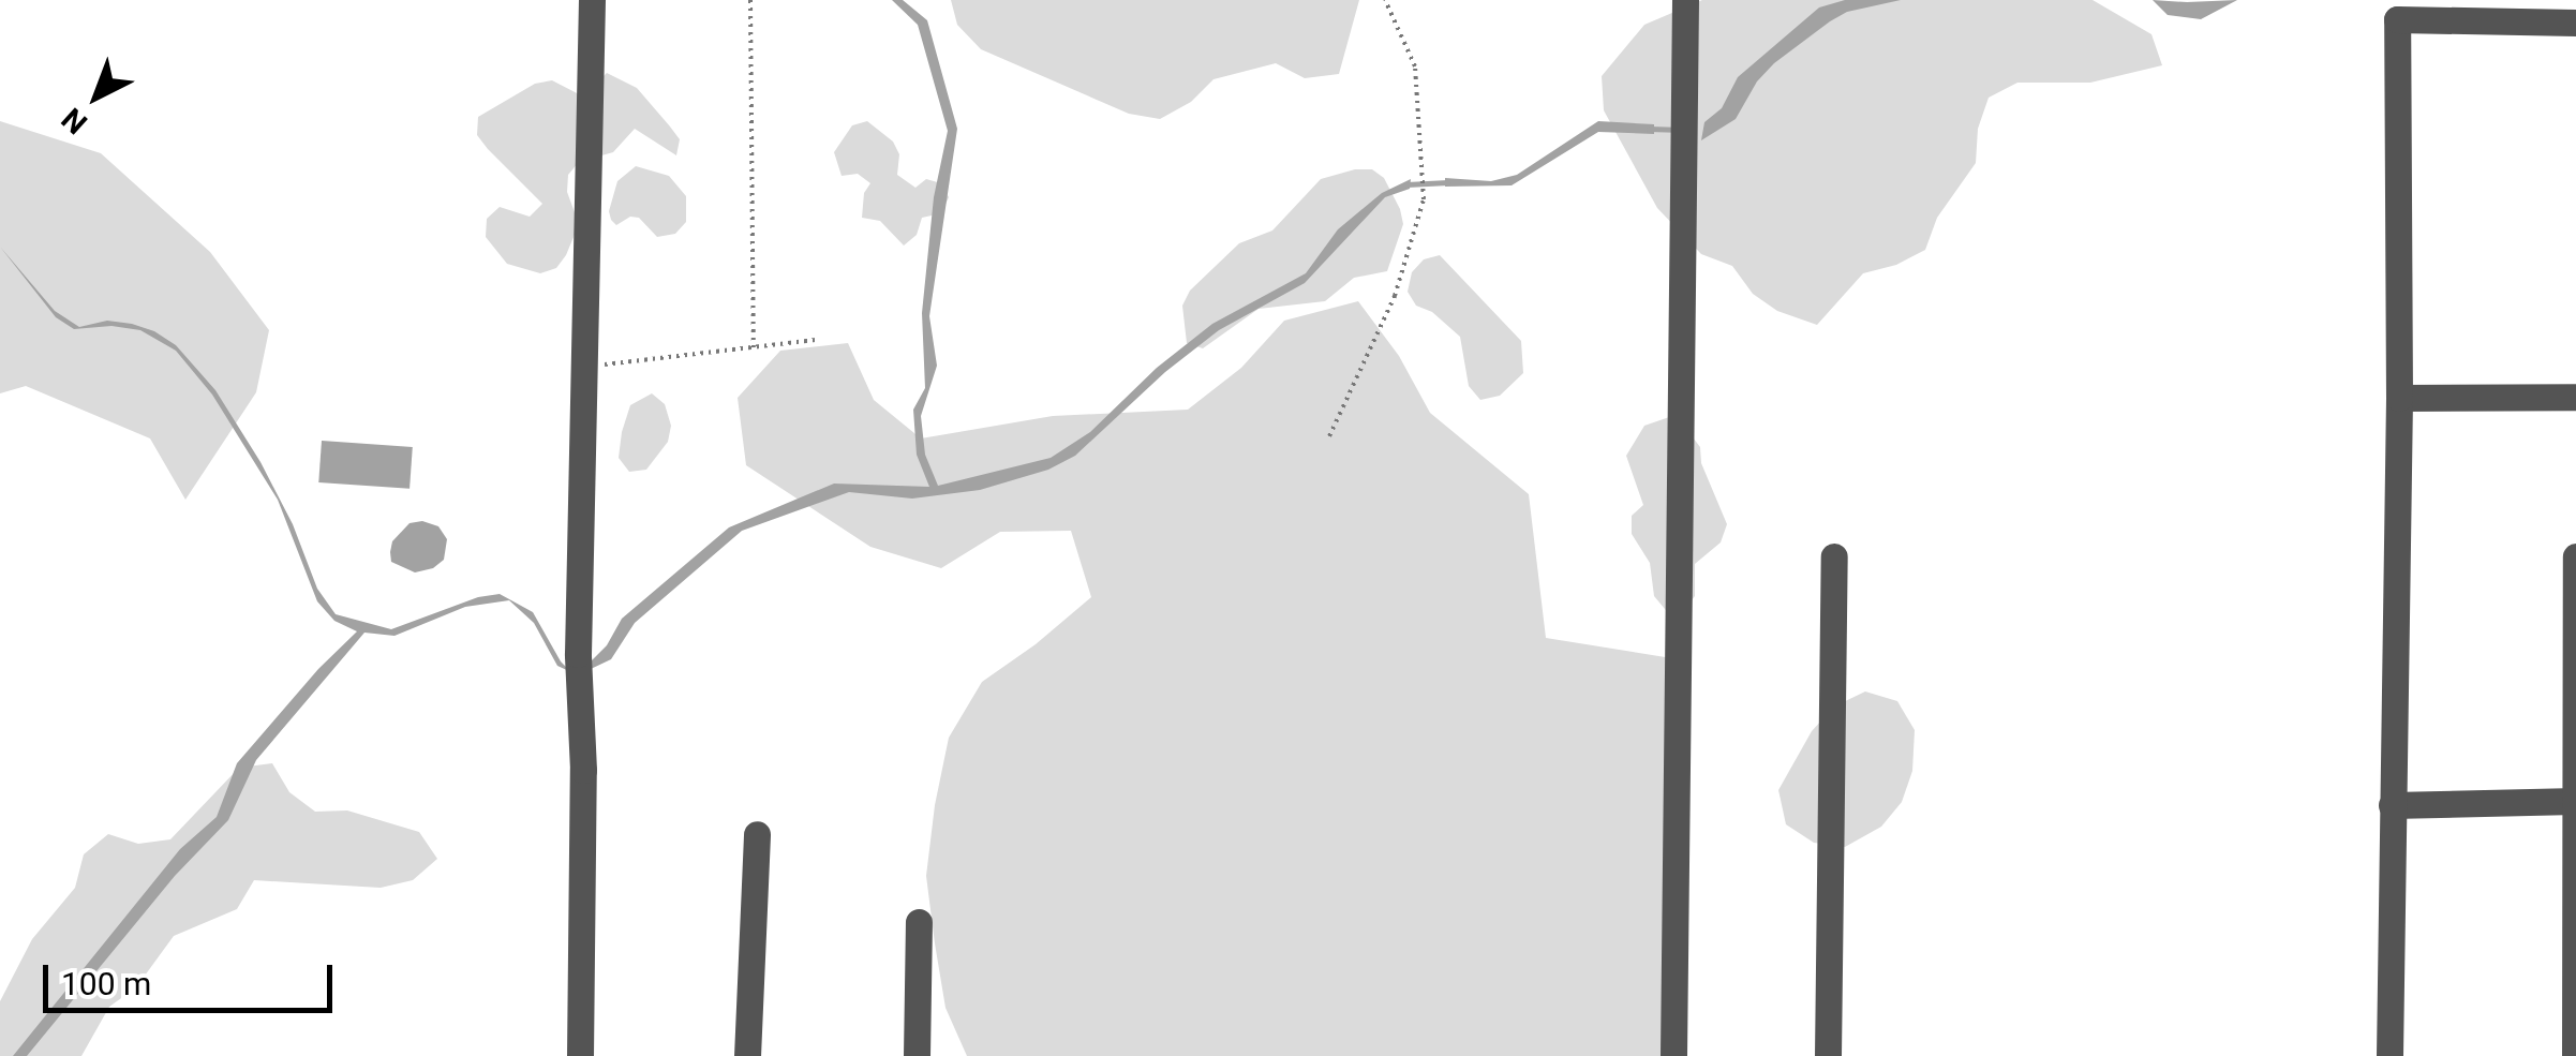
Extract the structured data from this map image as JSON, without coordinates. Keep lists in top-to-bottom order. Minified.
{"scale_bar":"100 m","north":"bottom left"}
